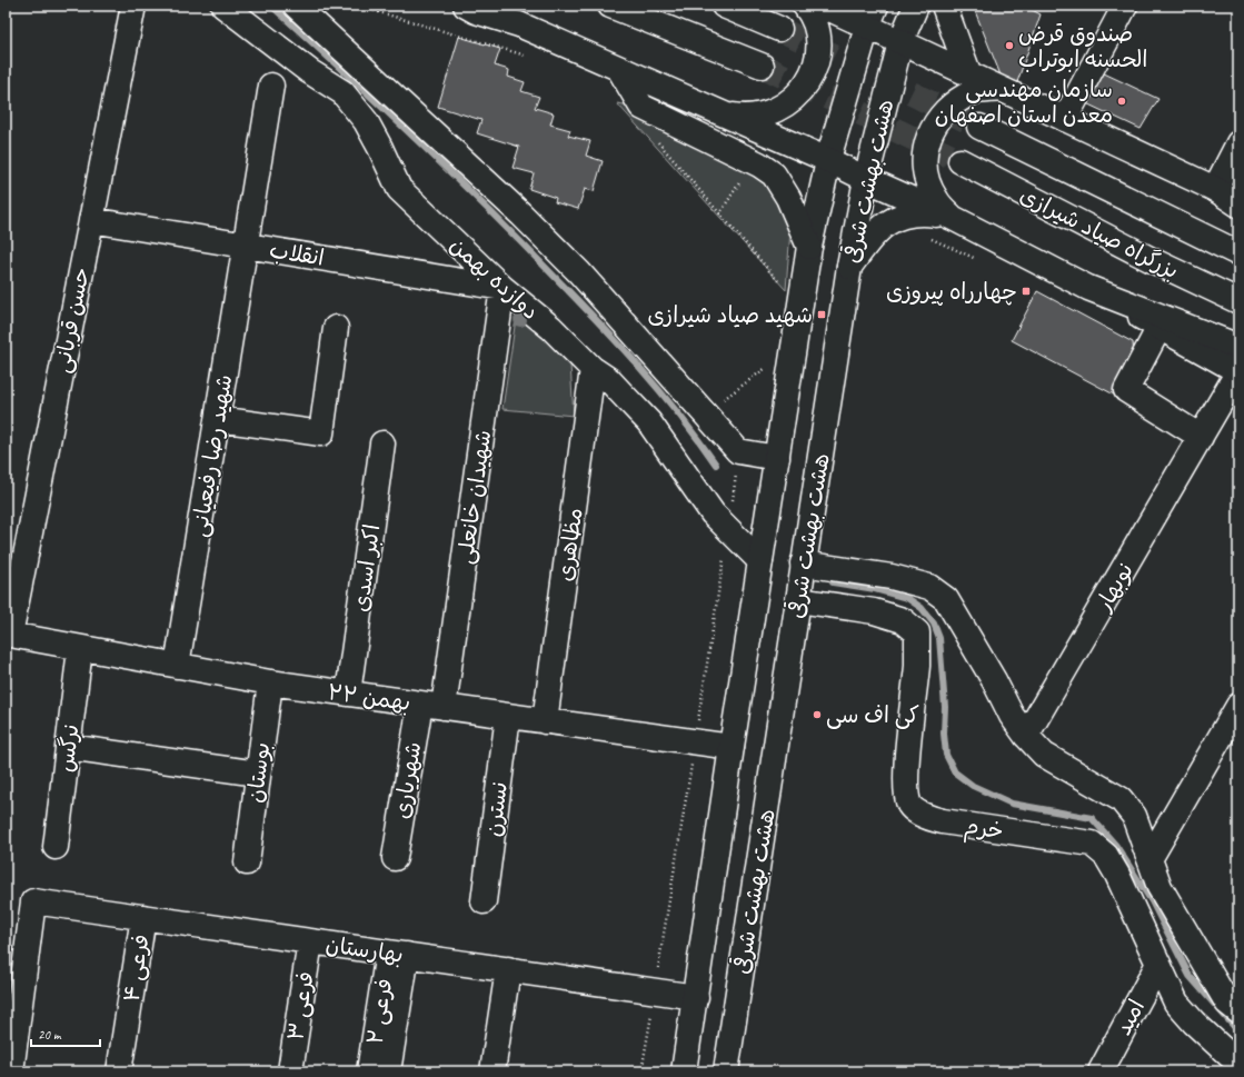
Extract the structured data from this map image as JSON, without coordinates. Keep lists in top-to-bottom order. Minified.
{"streets":{"main road":["هشت بهشت شرقی","بزرگراه صیاد شیرازی","انقلاب","دوازده بهمن","حسن قربانی","شهید رضا رفیعیانی","شهیدان خانعلی","مظاهری","اکبر اسدی","نوبهار","۲۲ بهمن","نرگس","بوستان","شهریاری","نسترن","خرم","بهارستان","فرعی ۴","فرعی ۳","فرعی ۲","امید"]},"crossings":[["هشت بهشت شرقی","دوازده بهمن"],["هشت بهشت شرقی","۲۲ بهمن"],["هشت بهشت شرقی","خرم"],["هشت بهشت شرقی","بهارستان"],["انقلاب","دوازده بهمن"],["انقلاب","حسن قربانی"],["انقلاب","شهید رضا رفیعیانی"],["انقلاب","شهیدان خانعلی"],["دوازده بهمن","شهیدان خانعلی"],["دوازده بهمن","مظاهری"],["حسن قربانی","۲۲ بهمن"],["شهید رضا رفیعیانی","۲۲ بهمن"],["شهیدان خانعلی","۲۲ بهمن"],["مظاهری","۲۲ بهمن"],["اکبر اسدی","۲۲ بهمن"],["۲۲ بهمن","نرگس"],["۲۲ بهمن","بوستان"],["۲۲ بهمن","شهریاری"],["۲۲ بهمن","نسترن"],["خرم","امید"],["بهارستان","فرعی ۴"],["بهارستان","فرعی ۳"],["بهارستان","فرعی ۲"]],"places":{"other":["صندوق قرض الحسنه ابوتراب","سازمان مهندسی معدن استان اصفهان","کی اف سی"],"transit":["چهارراه پیروزی","شهید صیاد شیرازی"]},"scale_bar":"20 m"}
